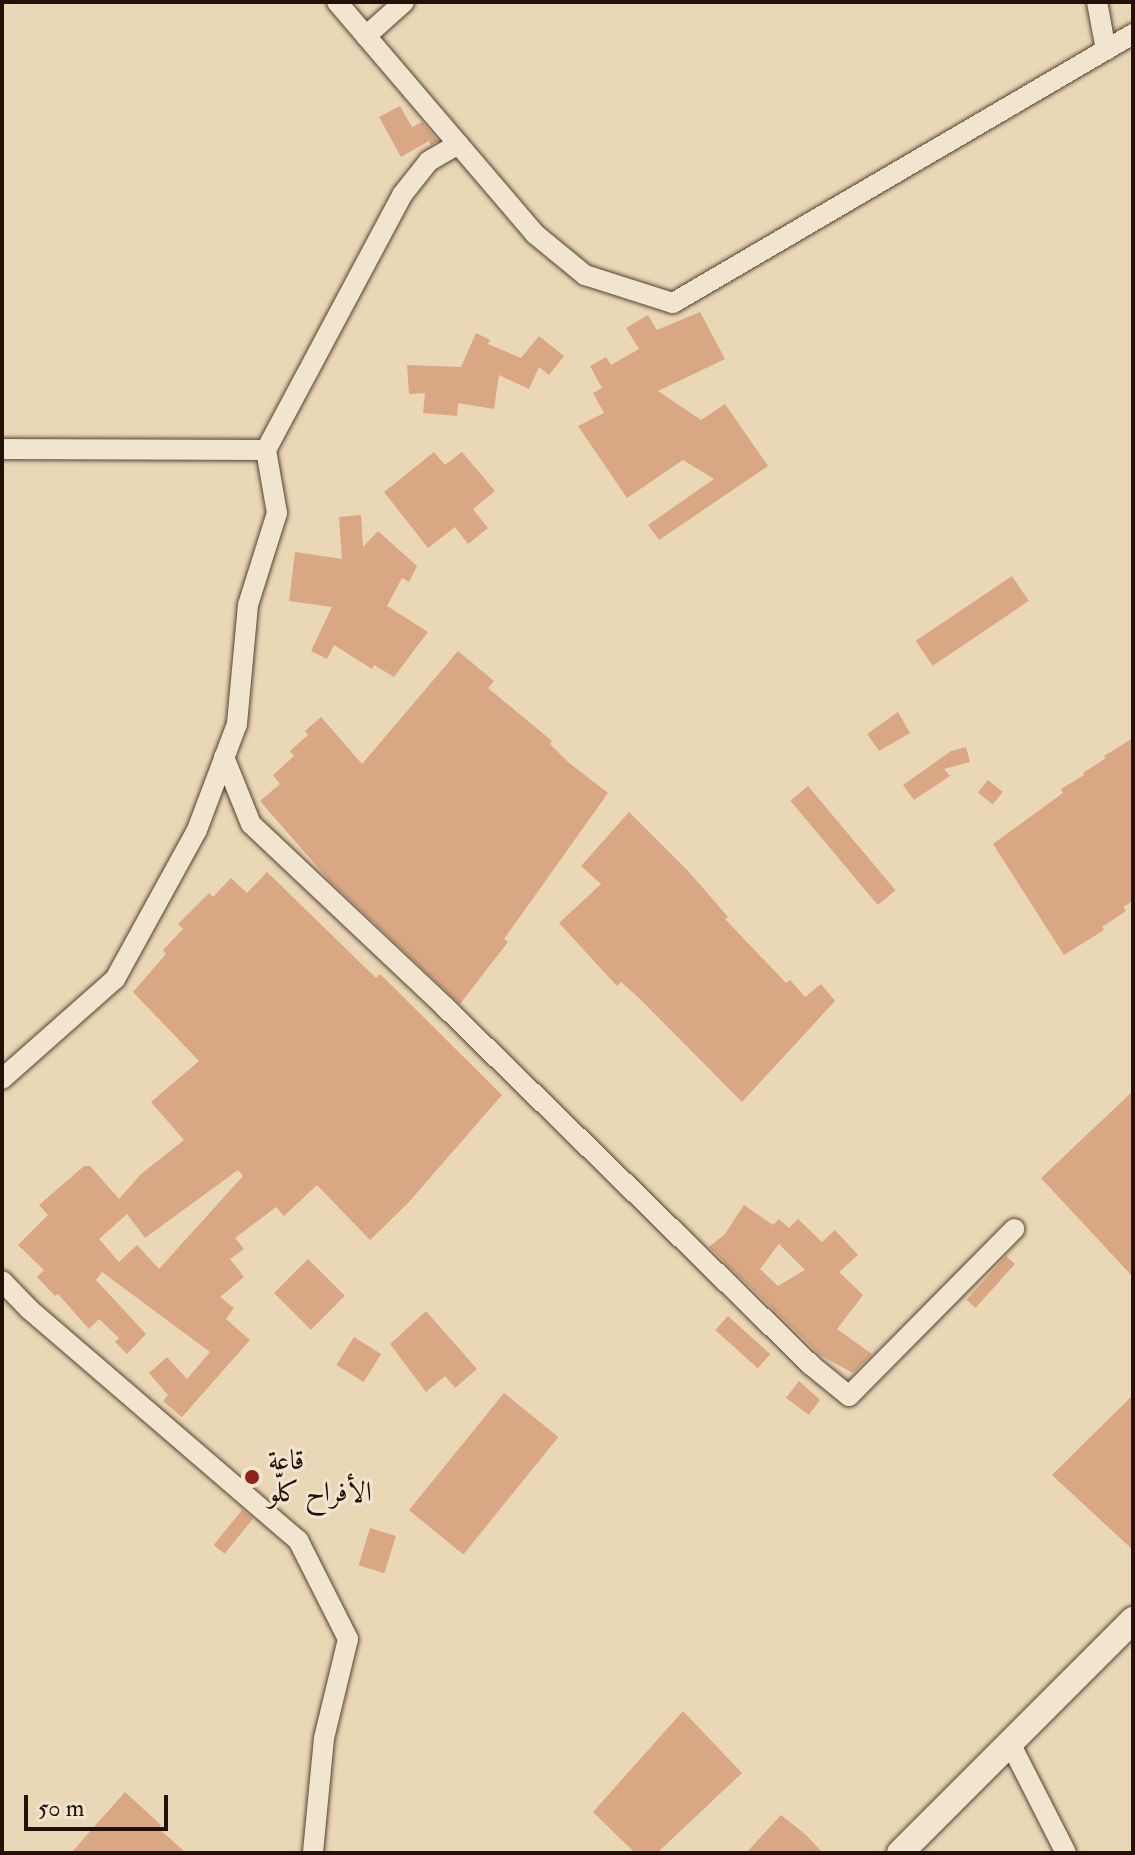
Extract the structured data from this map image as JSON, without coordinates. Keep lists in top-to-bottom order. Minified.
{"places":["قاعة الأفراح كلّو"],"scale_bar":"50 m"}
